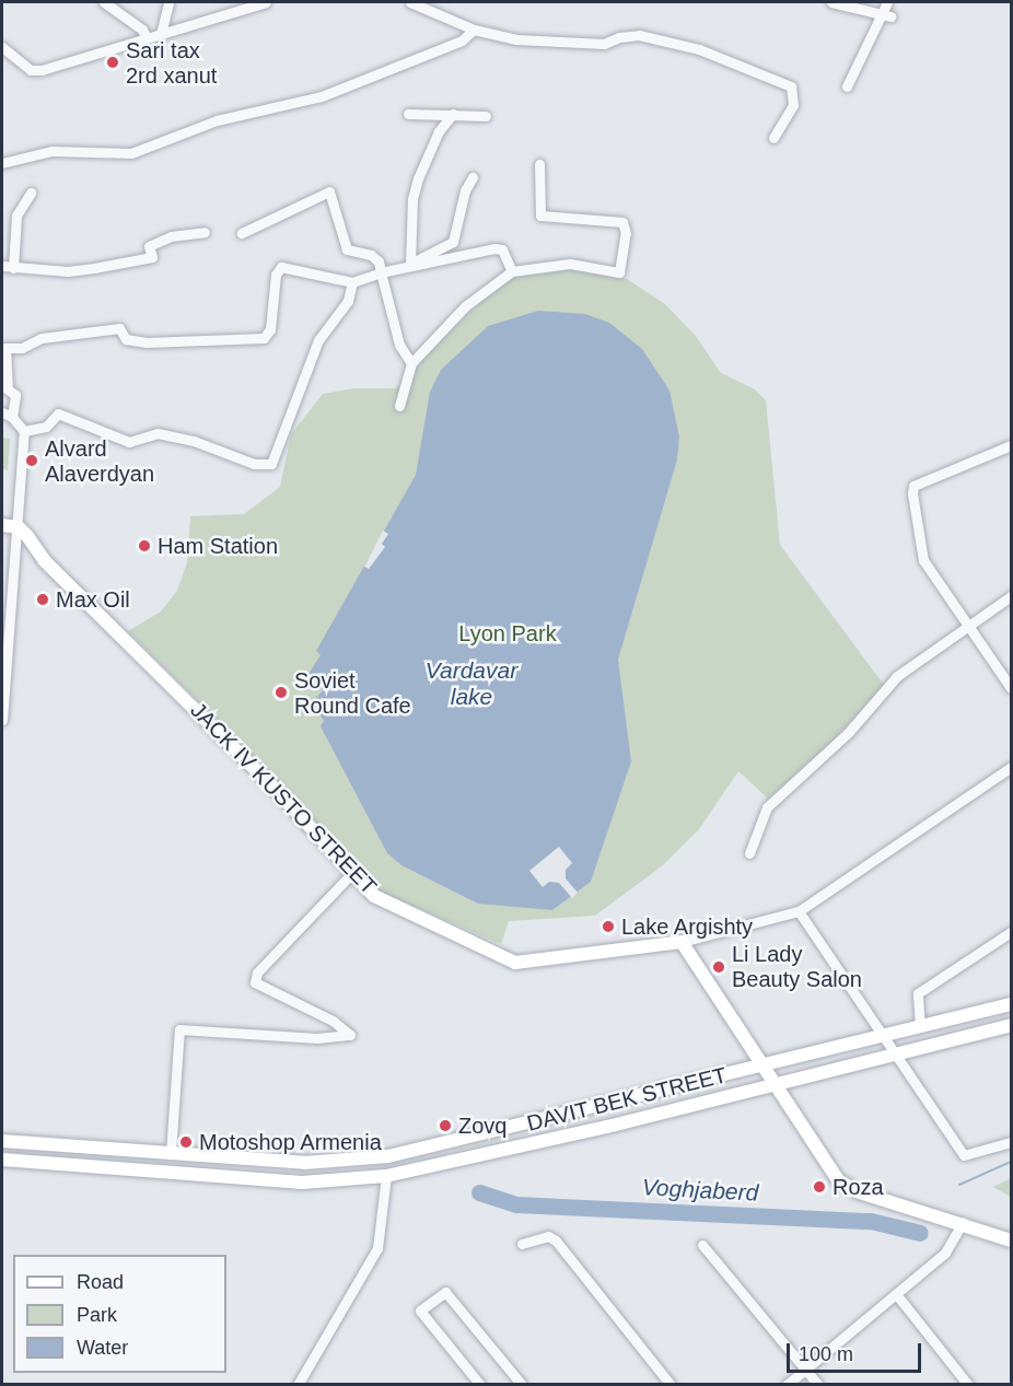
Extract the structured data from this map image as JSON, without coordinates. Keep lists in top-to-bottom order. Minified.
{"streets":{"main road":["JACK IV KUSTO STREET","DAVIT BEK STREET"]},"water":["Vardavar lake","Voghjaberd"],"parks":["Lyon Park"],"places":["Sari tax 2rd xanut","Alvard Alaverdyan","Ham Station","Max Oil","Soviet Round Cafe","Lake Argishty","Li Lady Beauty Salon","Zovq","Motoshop Armenia","Roza"],"legend":["Road","Park","Water"],"scale_bar":"100 m"}
